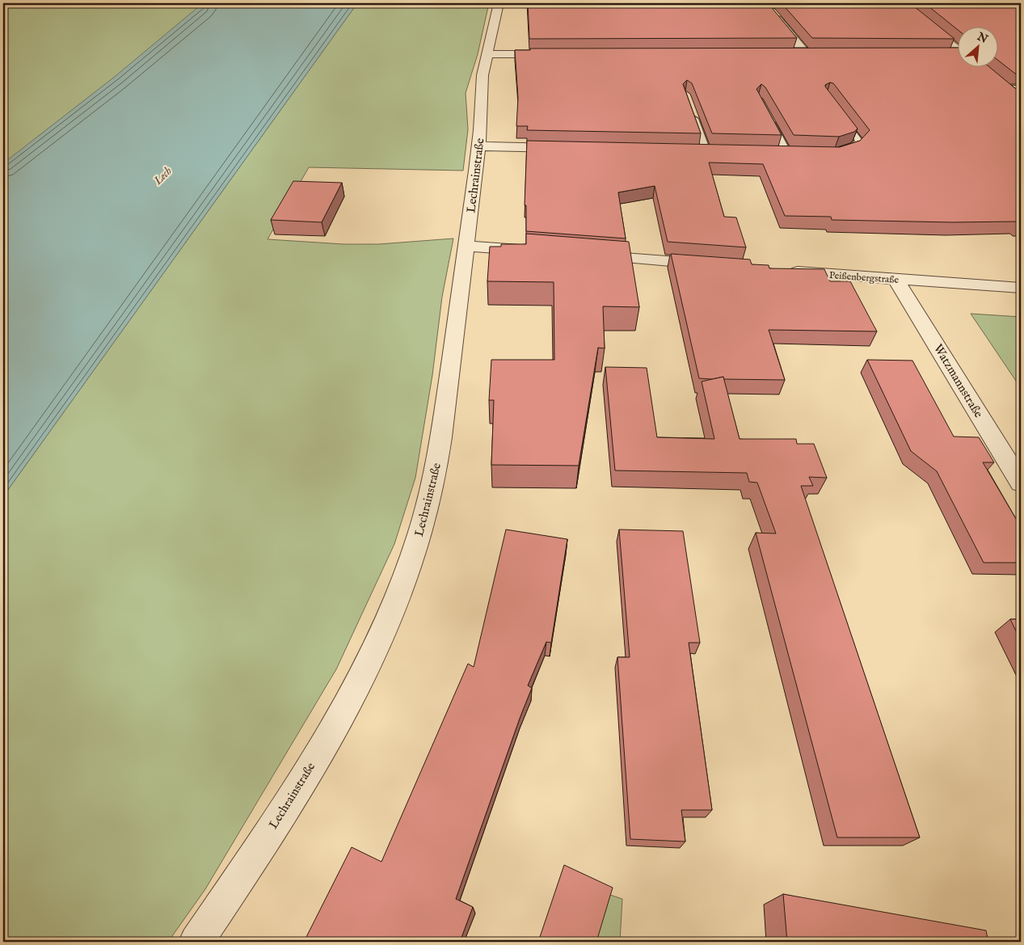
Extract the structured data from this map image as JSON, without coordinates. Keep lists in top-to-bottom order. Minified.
{"streets":{"street":["Lechrainstraße","Peißenbergstraße","Watzmannstraße"]},"crossings":[["Peißenbergstraße","Watzmannstraße"]],"water":["Lech"],"north":"top right"}
